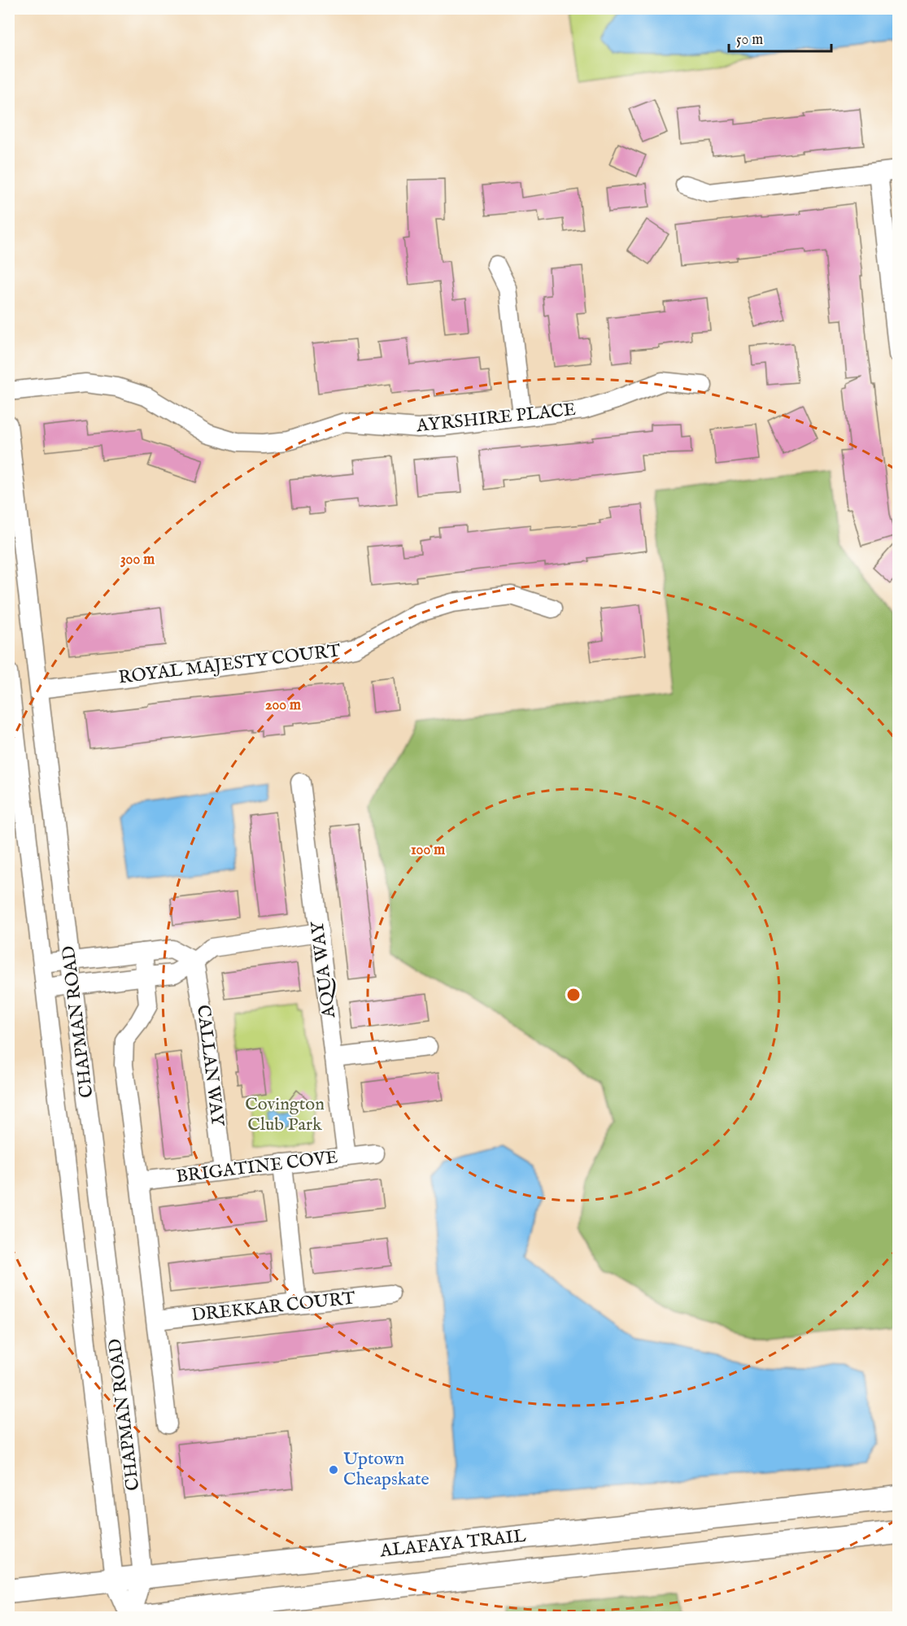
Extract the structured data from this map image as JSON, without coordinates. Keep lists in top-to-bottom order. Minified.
{"streets":{"main road":["ALAFAYA TRAIL"],"street":["AYRSHIRE PLACE","ROYAL MAJESTY COURT","AQUA WAY","CHAPMAN ROAD","CALLAN WAY","BRIGATINE COVE","DREKKAR COURT"]},"crossings":[["ROYAL MAJESTY COURT","CHAPMAN ROAD"],["AQUA WAY","BRIGATINE COVE"],["CHAPMAN ROAD","ALAFAYA TRAIL"],["CALLAN WAY","BRIGATINE COVE"]],"parks":["Covington Club Park"],"places":["Uptown Cheapskate"],"scale_bar":"50 m","rings":["300 m","200 m","100 m"]}
